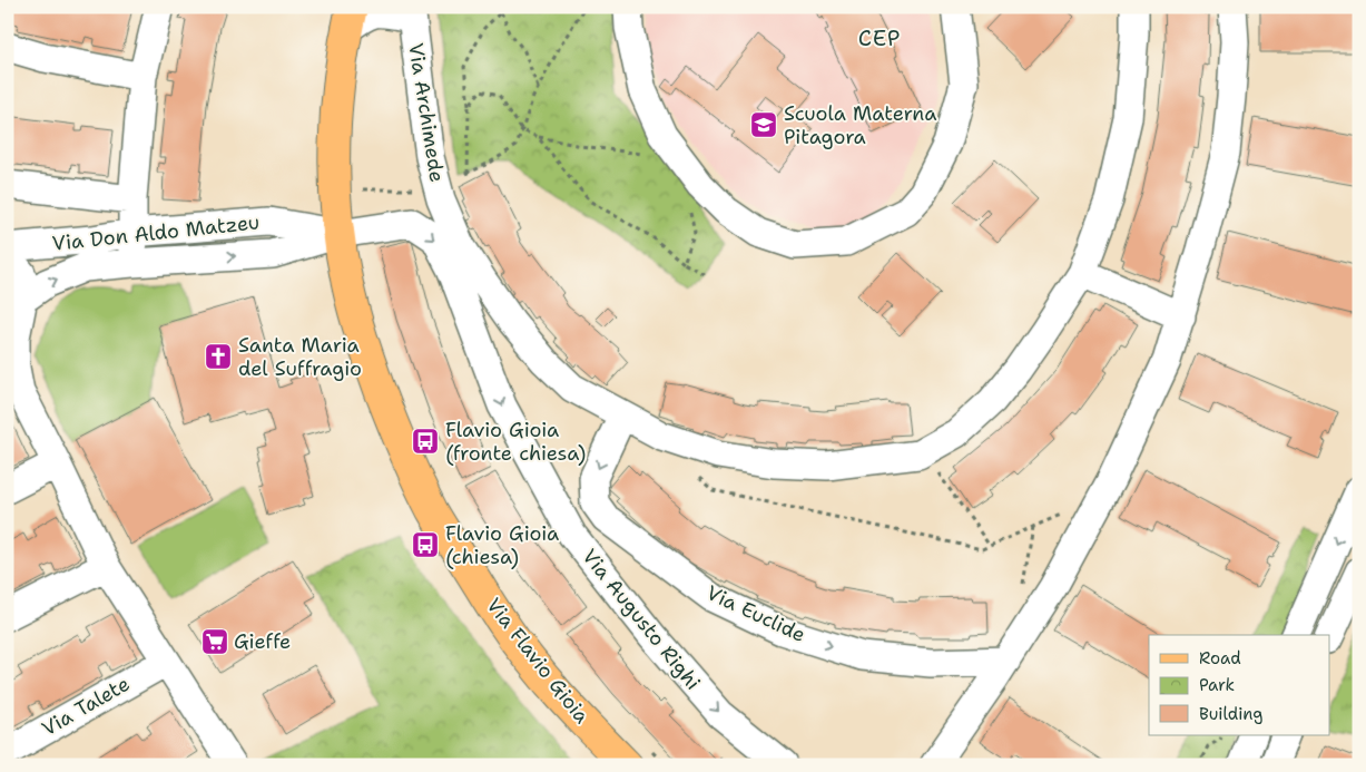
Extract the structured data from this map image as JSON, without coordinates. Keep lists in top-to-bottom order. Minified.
{"streets":{"main road":["Via Flavio Gioia"],"street":["Via Archimede","Via Don Aldo Matzeu","Via Euclide","Via Augusto Righi","Via Talete"]},"crossings":[["Via Archimede","Via Euclide"],["Via Archimede","Via Flavio Gioia"],["Via Don Aldo Matzeu","Via Augusto Righi"],["Via Don Aldo Matzeu","Via Flavio Gioia"],["Via Augusto Righi","Via Flavio Gioia"]],"one_way":["Via Euclide","Via Augusto Righi"],"districts":["CEP"],"places":{"school or university":["Scuola Materna Pitagora"],"church":["Santa Maria del Suffragio"],"bus stop":["Flavio Gioia (fronte chiesa)","Flavio Gioia (chiesa)"],"supermarket":["Gieffe"]},"legend":["Road","Park","Building"]}
